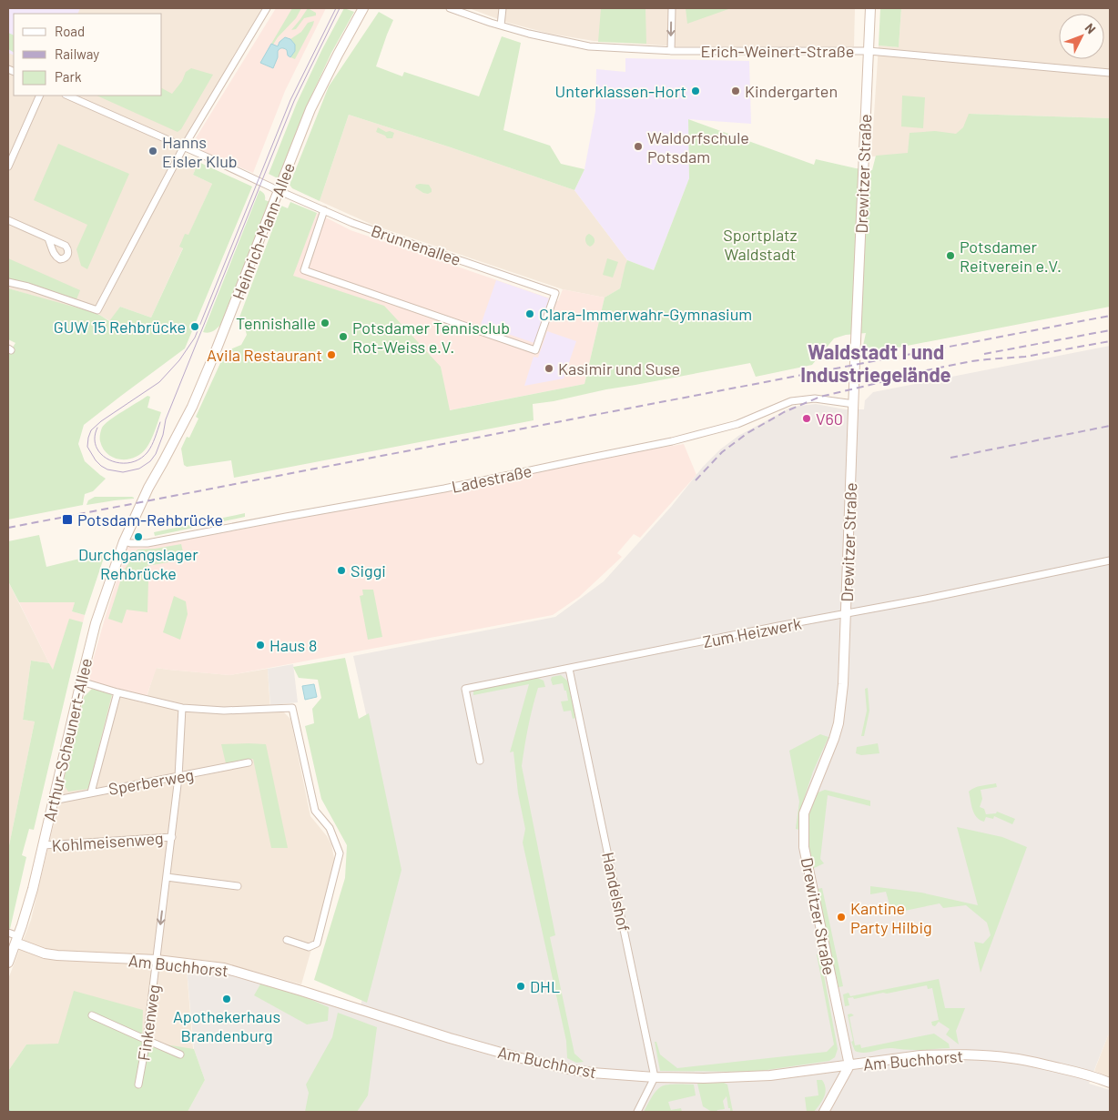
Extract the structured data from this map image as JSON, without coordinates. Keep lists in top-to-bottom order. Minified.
{"streets":{"main road":["Drewitzer Straße","Heinrich-Mann-Allee","Arthur-Scheunert-Allee","Am Buchhorst"],"street":["Erich-Weinert-Straße","Brunnenallee","Ladestraße","Zum Heizwerk","Sperberweg","Kohlmeisenweg","Handelshof","Finkenweg"]},"crossings":[["Erich-Weinert-Straße","Drewitzer Straße"],["Drewitzer Straße","Ladestraße"],["Drewitzer Straße","Zum Heizwerk"],["Drewitzer Straße","Am Buchhorst"],["Heinrich-Mann-Allee","Brunnenallee"],["Heinrich-Mann-Allee","Arthur-Scheunert-Allee"],["Ladestraße","Arthur-Scheunert-Allee"],["Zum Heizwerk","Handelshof"],["Arthur-Scheunert-Allee","Sperberweg"],["Arthur-Scheunert-Allee","Kohlmeisenweg"],["Arthur-Scheunert-Allee","Am Buchhorst"],["Sperberweg","Finkenweg"],["Kohlmeisenweg","Finkenweg"],["Handelshof","Am Buchhorst"],["Am Buchhorst","Finkenweg"]],"districts":["Waldstadt I und Industriegelände"],"parks":["Sportplatz Waldstadt"],"places":{"other":["Unterklassen-Hort","Kindergarten","Waldorfschule Potsdam","Hanns Eisler Klub","Potsdamer Reitverein e.V.","Clara-Immerwahr-Gymnasium","Tennishalle","GUW 15 Rehbrücke","Potsdamer Tennisclub Rot-Weiss e.V.","Avila Restaurant","Kasimir und Suse","V60","Durchgangslager Rehbrücke","Siggi","Haus 8","Kantine Party Hilbig","DHL","Apothekerhaus Brandenburg"],"transit":["Potsdam-Rehbrücke"]},"legend":["Road","Railway","Park"],"north":"top right"}
